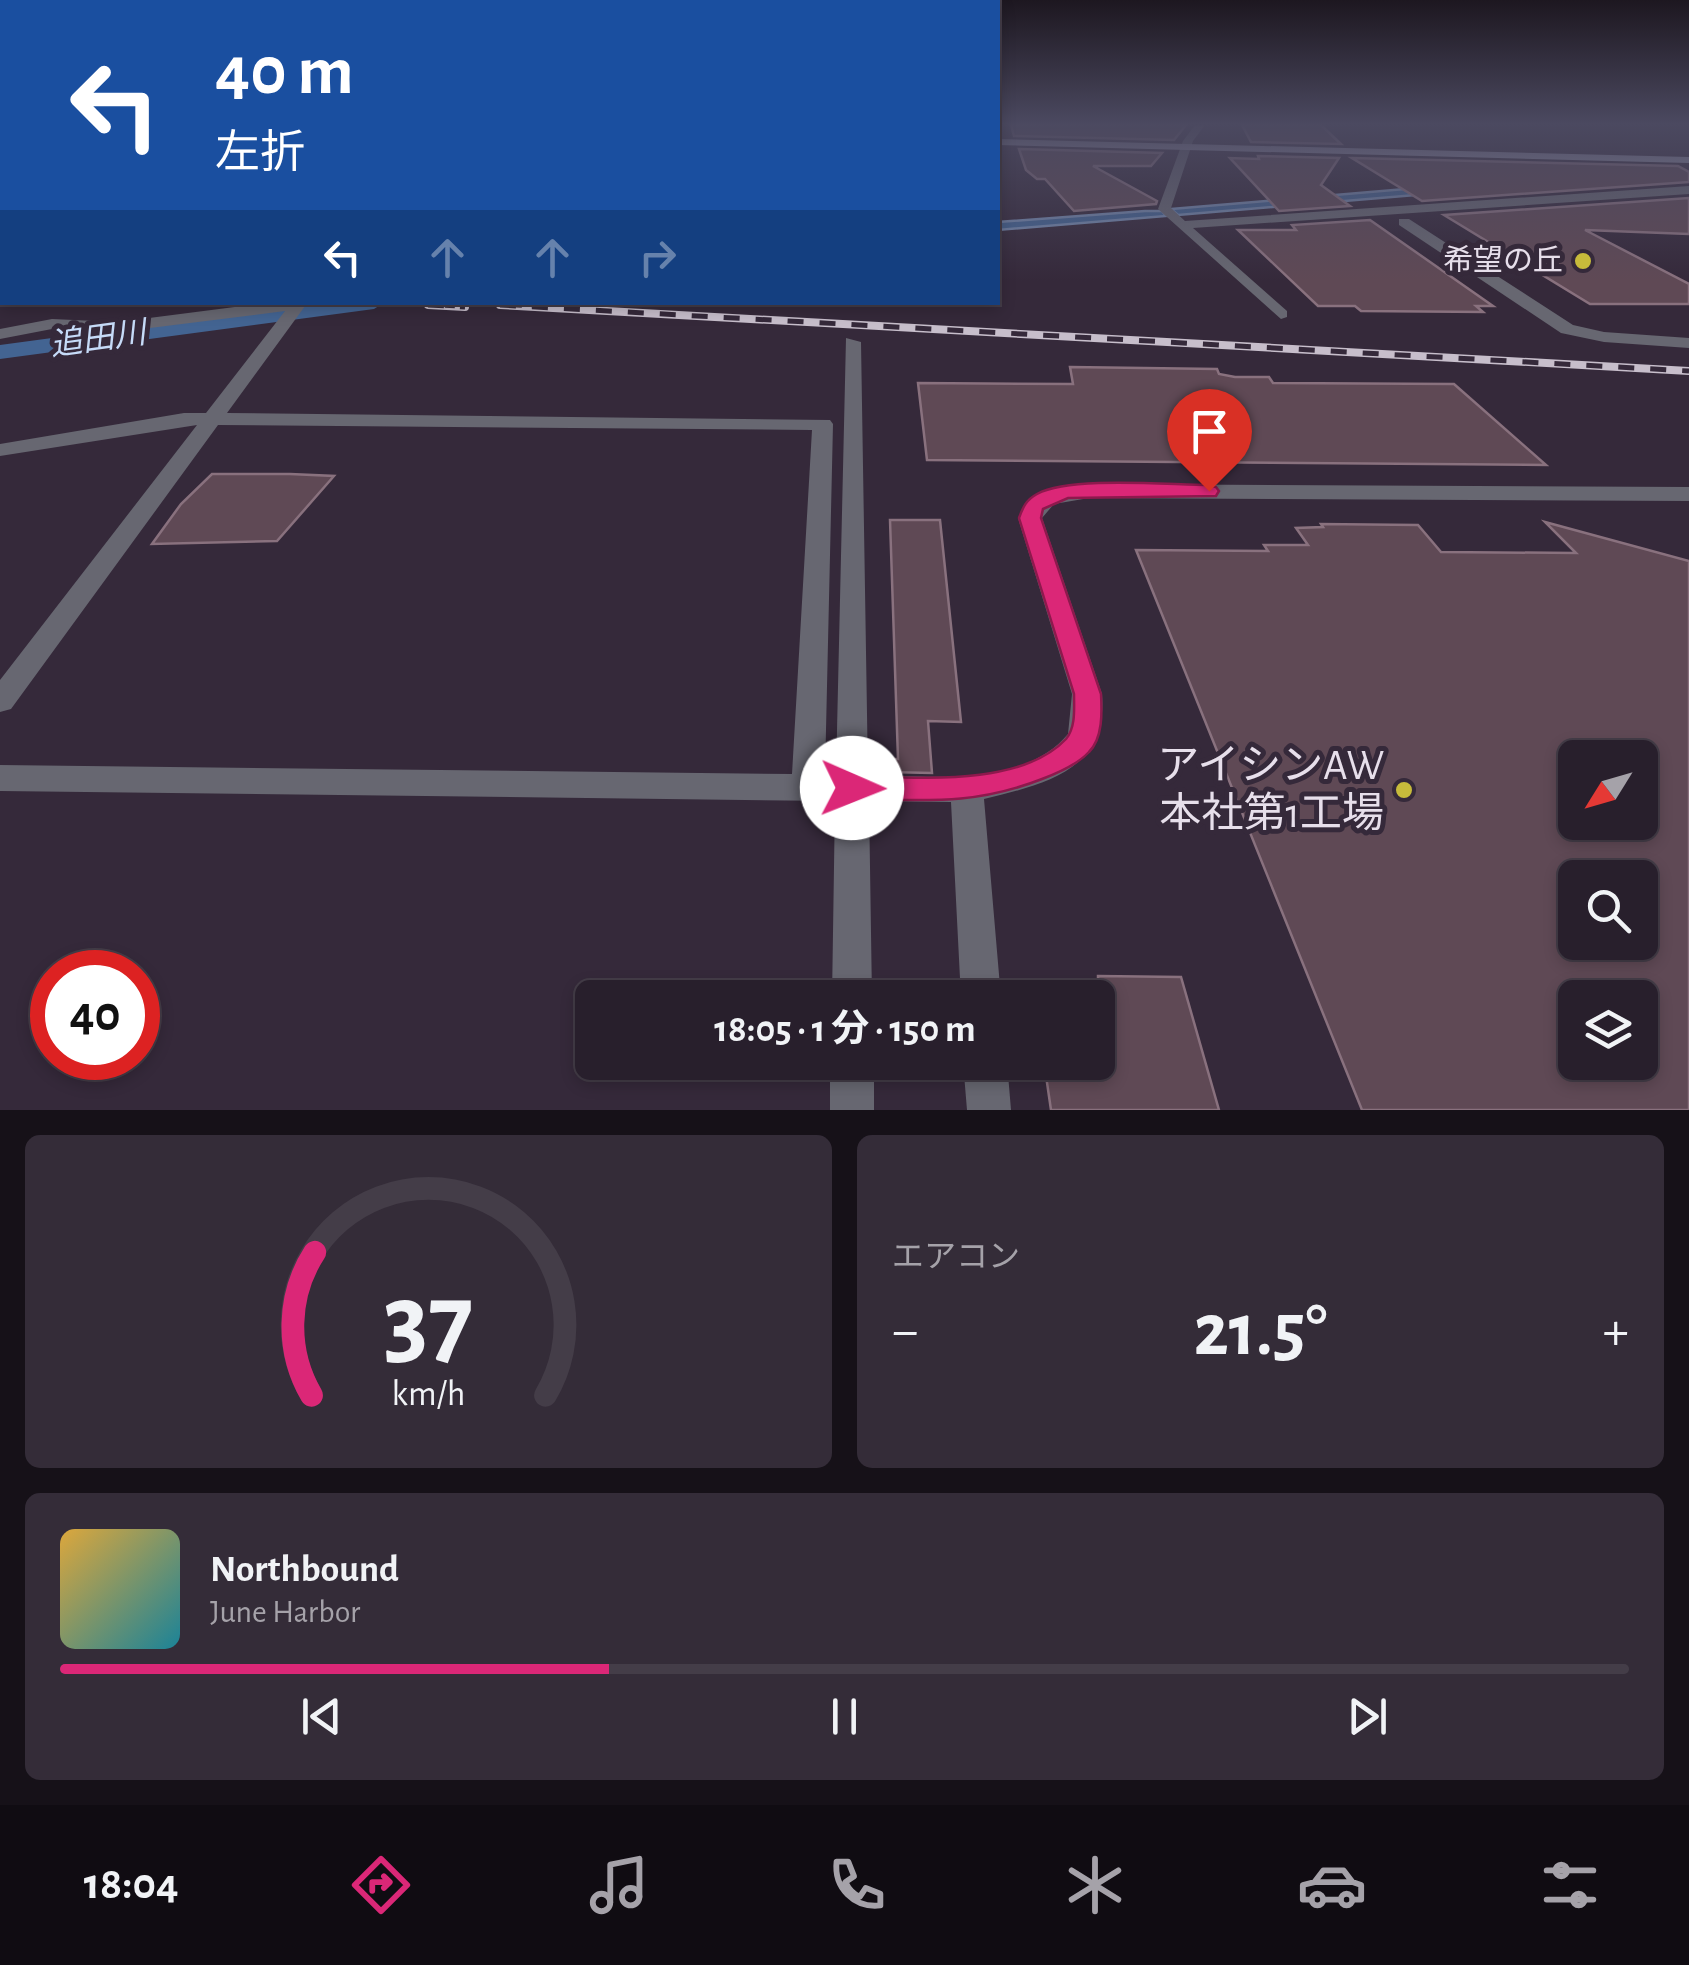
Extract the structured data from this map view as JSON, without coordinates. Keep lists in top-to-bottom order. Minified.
{"water":["追田川"],"places":["希望の丘","アイシンAW 本社第1工場"],"north":"bottom left","page":{"turn":["40 m","左折"],"limit":"40","trip":"18:05 · 1 分 · 150 m","tile":"エアコン","heat":["−","21.5°","+"],"song":["Northbound","June Harbor"],"tabs":"18:04","gauge":["37","km/h"]}}
